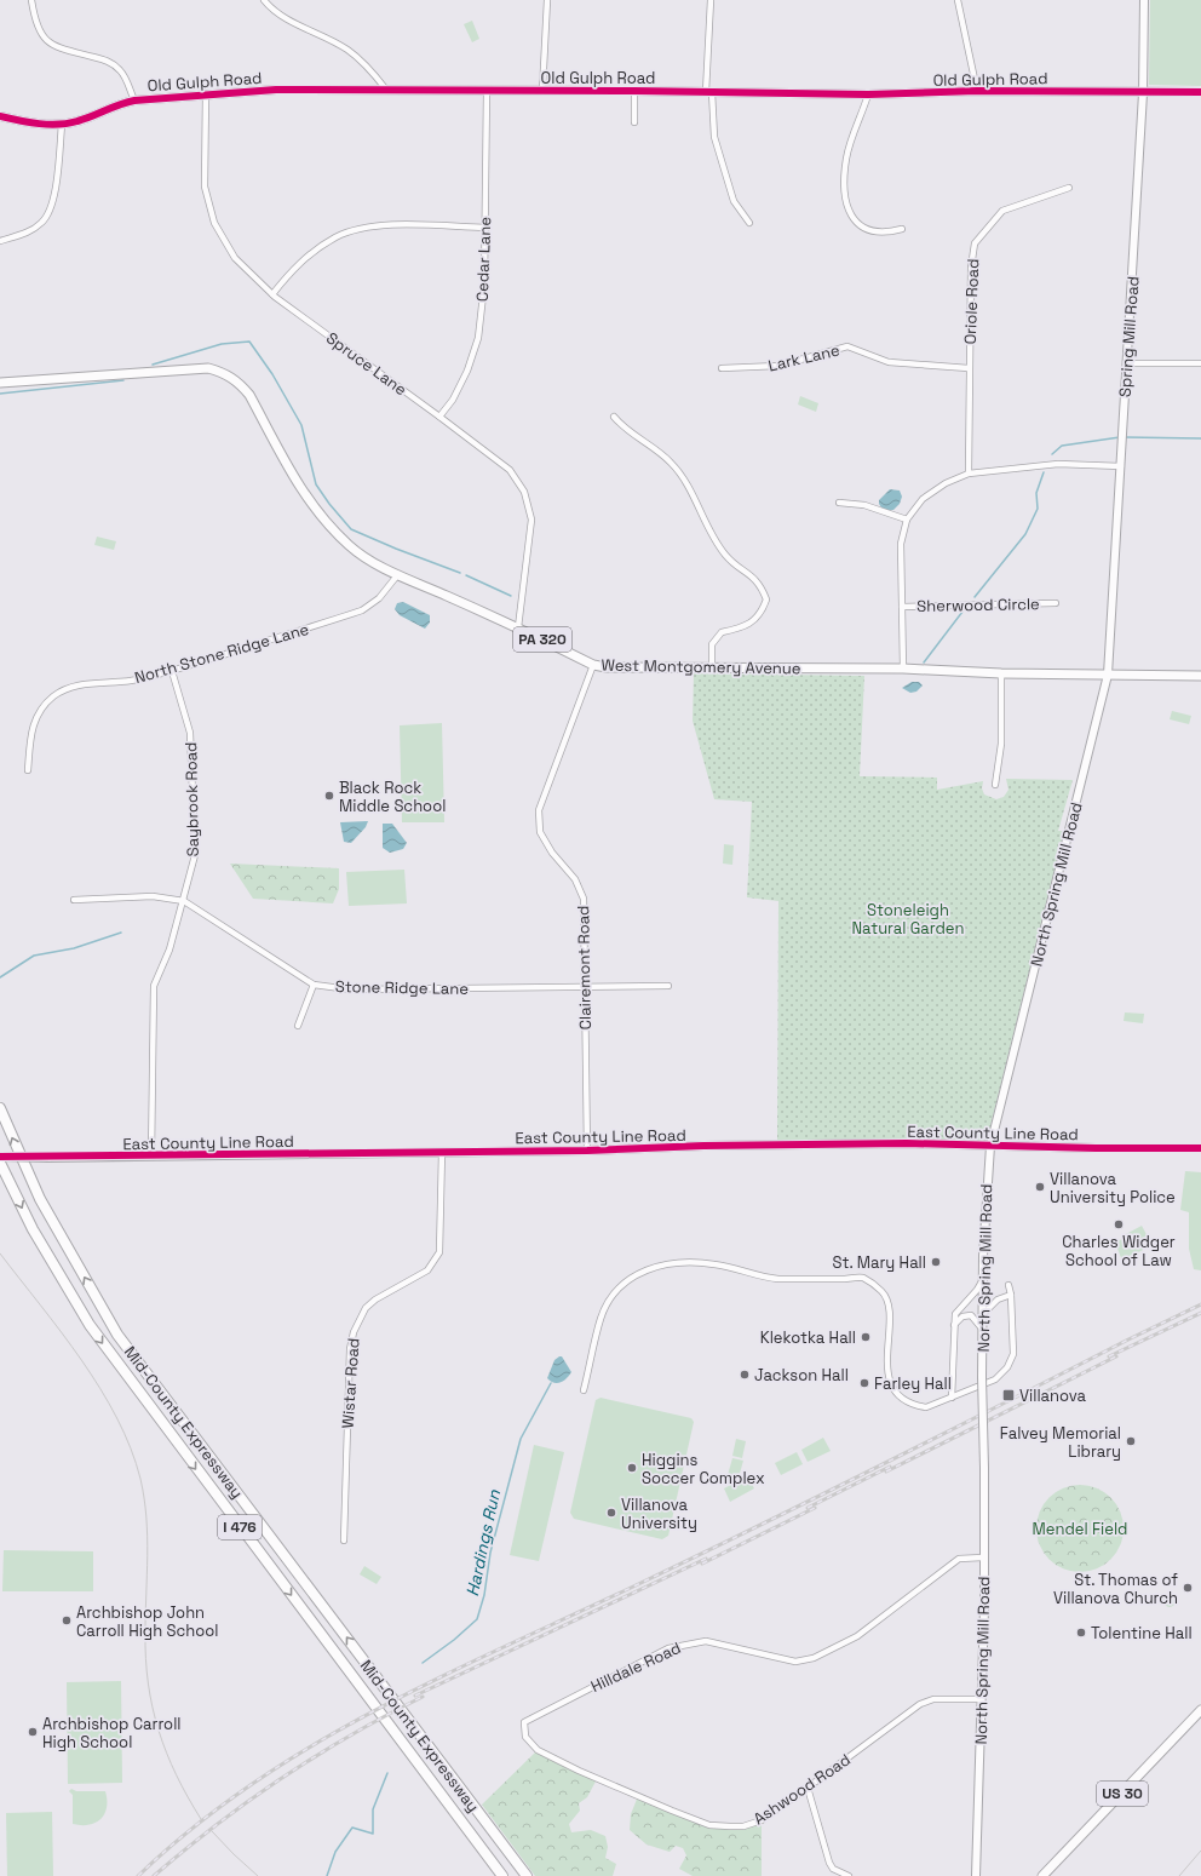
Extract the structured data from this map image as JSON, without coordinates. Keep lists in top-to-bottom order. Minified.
{"streets":{"highway":["Mid-County Expressway","I 476"],"main road":["Spring Mill Road","PA 320","West Montgomery Avenue","North Spring Mill Road","US 30"],"street":["Old Gulph Road","Cedar Lane","Oriole Road","Lark Lane","Spruce Lane","Sherwood Circle","North Stone Ridge Lane","Saybrook Road","Clairemont Road","Stone Ridge Lane","East County Line Road","Wistar Road","Hilldale Road","Ashwood Road"]},"crossings":[["Old Gulph Road","Cedar Lane"],["Old Gulph Road","Spring Mill Road"],["Old Gulph Road","Spruce Lane"],["Cedar Lane","Spruce Lane"],["Oriole Road","Lark Lane"],["Spring Mill Road","West Montgomery Avenue"],["Spring Mill Road","North Spring Mill Road"],["Spruce Lane","West Montgomery Avenue"],["North Stone Ridge Lane","West Montgomery Avenue"],["North Stone Ridge Lane","Saybrook Road"],["West Montgomery Avenue","North Spring Mill Road"],["West Montgomery Avenue","Clairemont Road"],["Saybrook Road","Stone Ridge Lane"],["Saybrook Road","East County Line Road"],["North Spring Mill Road","East County Line Road"],["North Spring Mill Road","Hilldale Road"],["North Spring Mill Road","Ashwood Road"],["Clairemont Road","Stone Ridge Lane"],["Clairemont Road","East County Line Road"],["East County Line Road","Wistar Road"],["Hilldale Road","Ashwood Road"]],"water":["Hardings Run"],"parks":["Stoneleigh Natural Garden","Mendel Field"],"places":{"other":["Black Rock Middle School","Villanova University Police","Charles Widger School of Law","St. Mary Hall","Klekotka Hall","Jackson Hall","Farley Hall","Falvey Memorial Library","Higgins Soccer Complex","Villanova University","St. Thomas of Villanova Church","Archbishop John Carroll High School","Tolentine Hall","Archbishop Carroll High School"],"transit":["Villanova"]}}
